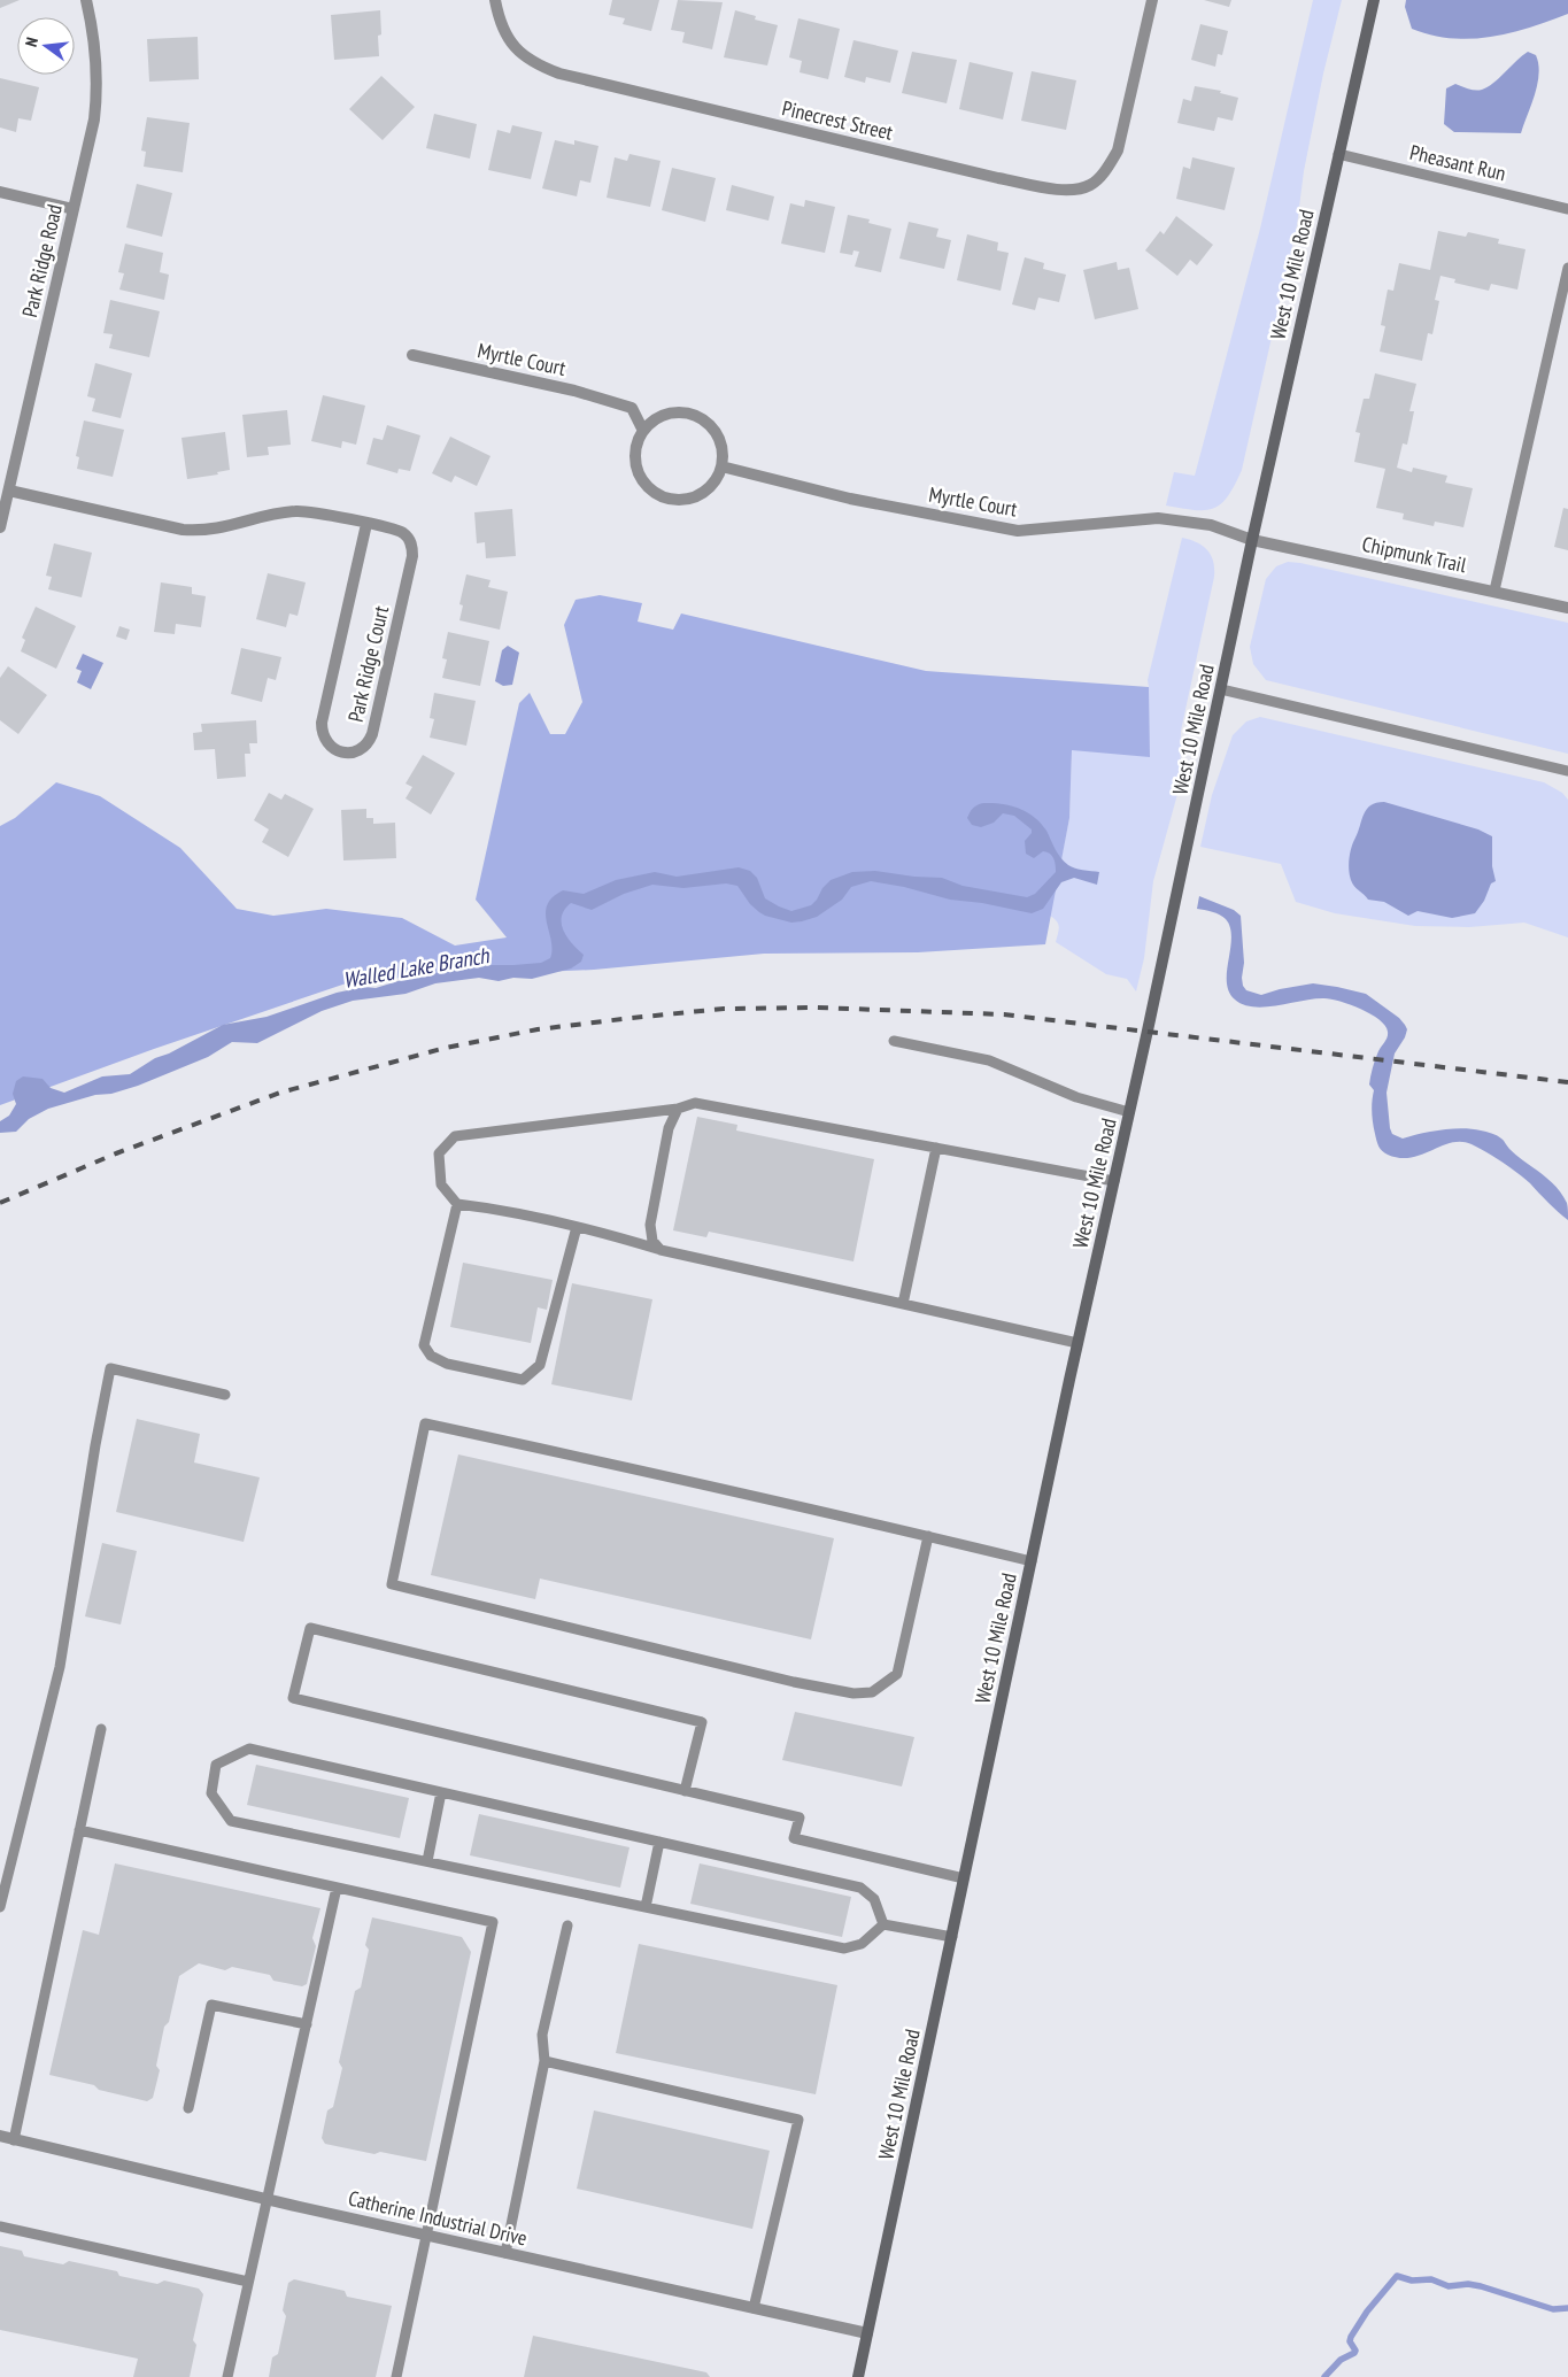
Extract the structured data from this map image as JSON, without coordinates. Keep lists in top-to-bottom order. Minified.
{"streets":{"main road":["West 10 Mile Road"],"street":["Pinecrest Street","Park Ridge Road","Myrtle Court","Chipmunk Trail","Park Ridge Court","Catherine Industrial Drive"],"lane":["Pheasant Run"]},"crossings":[["Pheasant Run","West 10 Mile Road"],["Park Ridge Road","Park Ridge Court"],["West 10 Mile Road","Myrtle Court"],["West 10 Mile Road","Chipmunk Trail"],["West 10 Mile Road","Catherine Industrial Drive"],["Myrtle Court","Chipmunk Trail"]],"water":["Walled Lake Branch"],"north":"left"}
